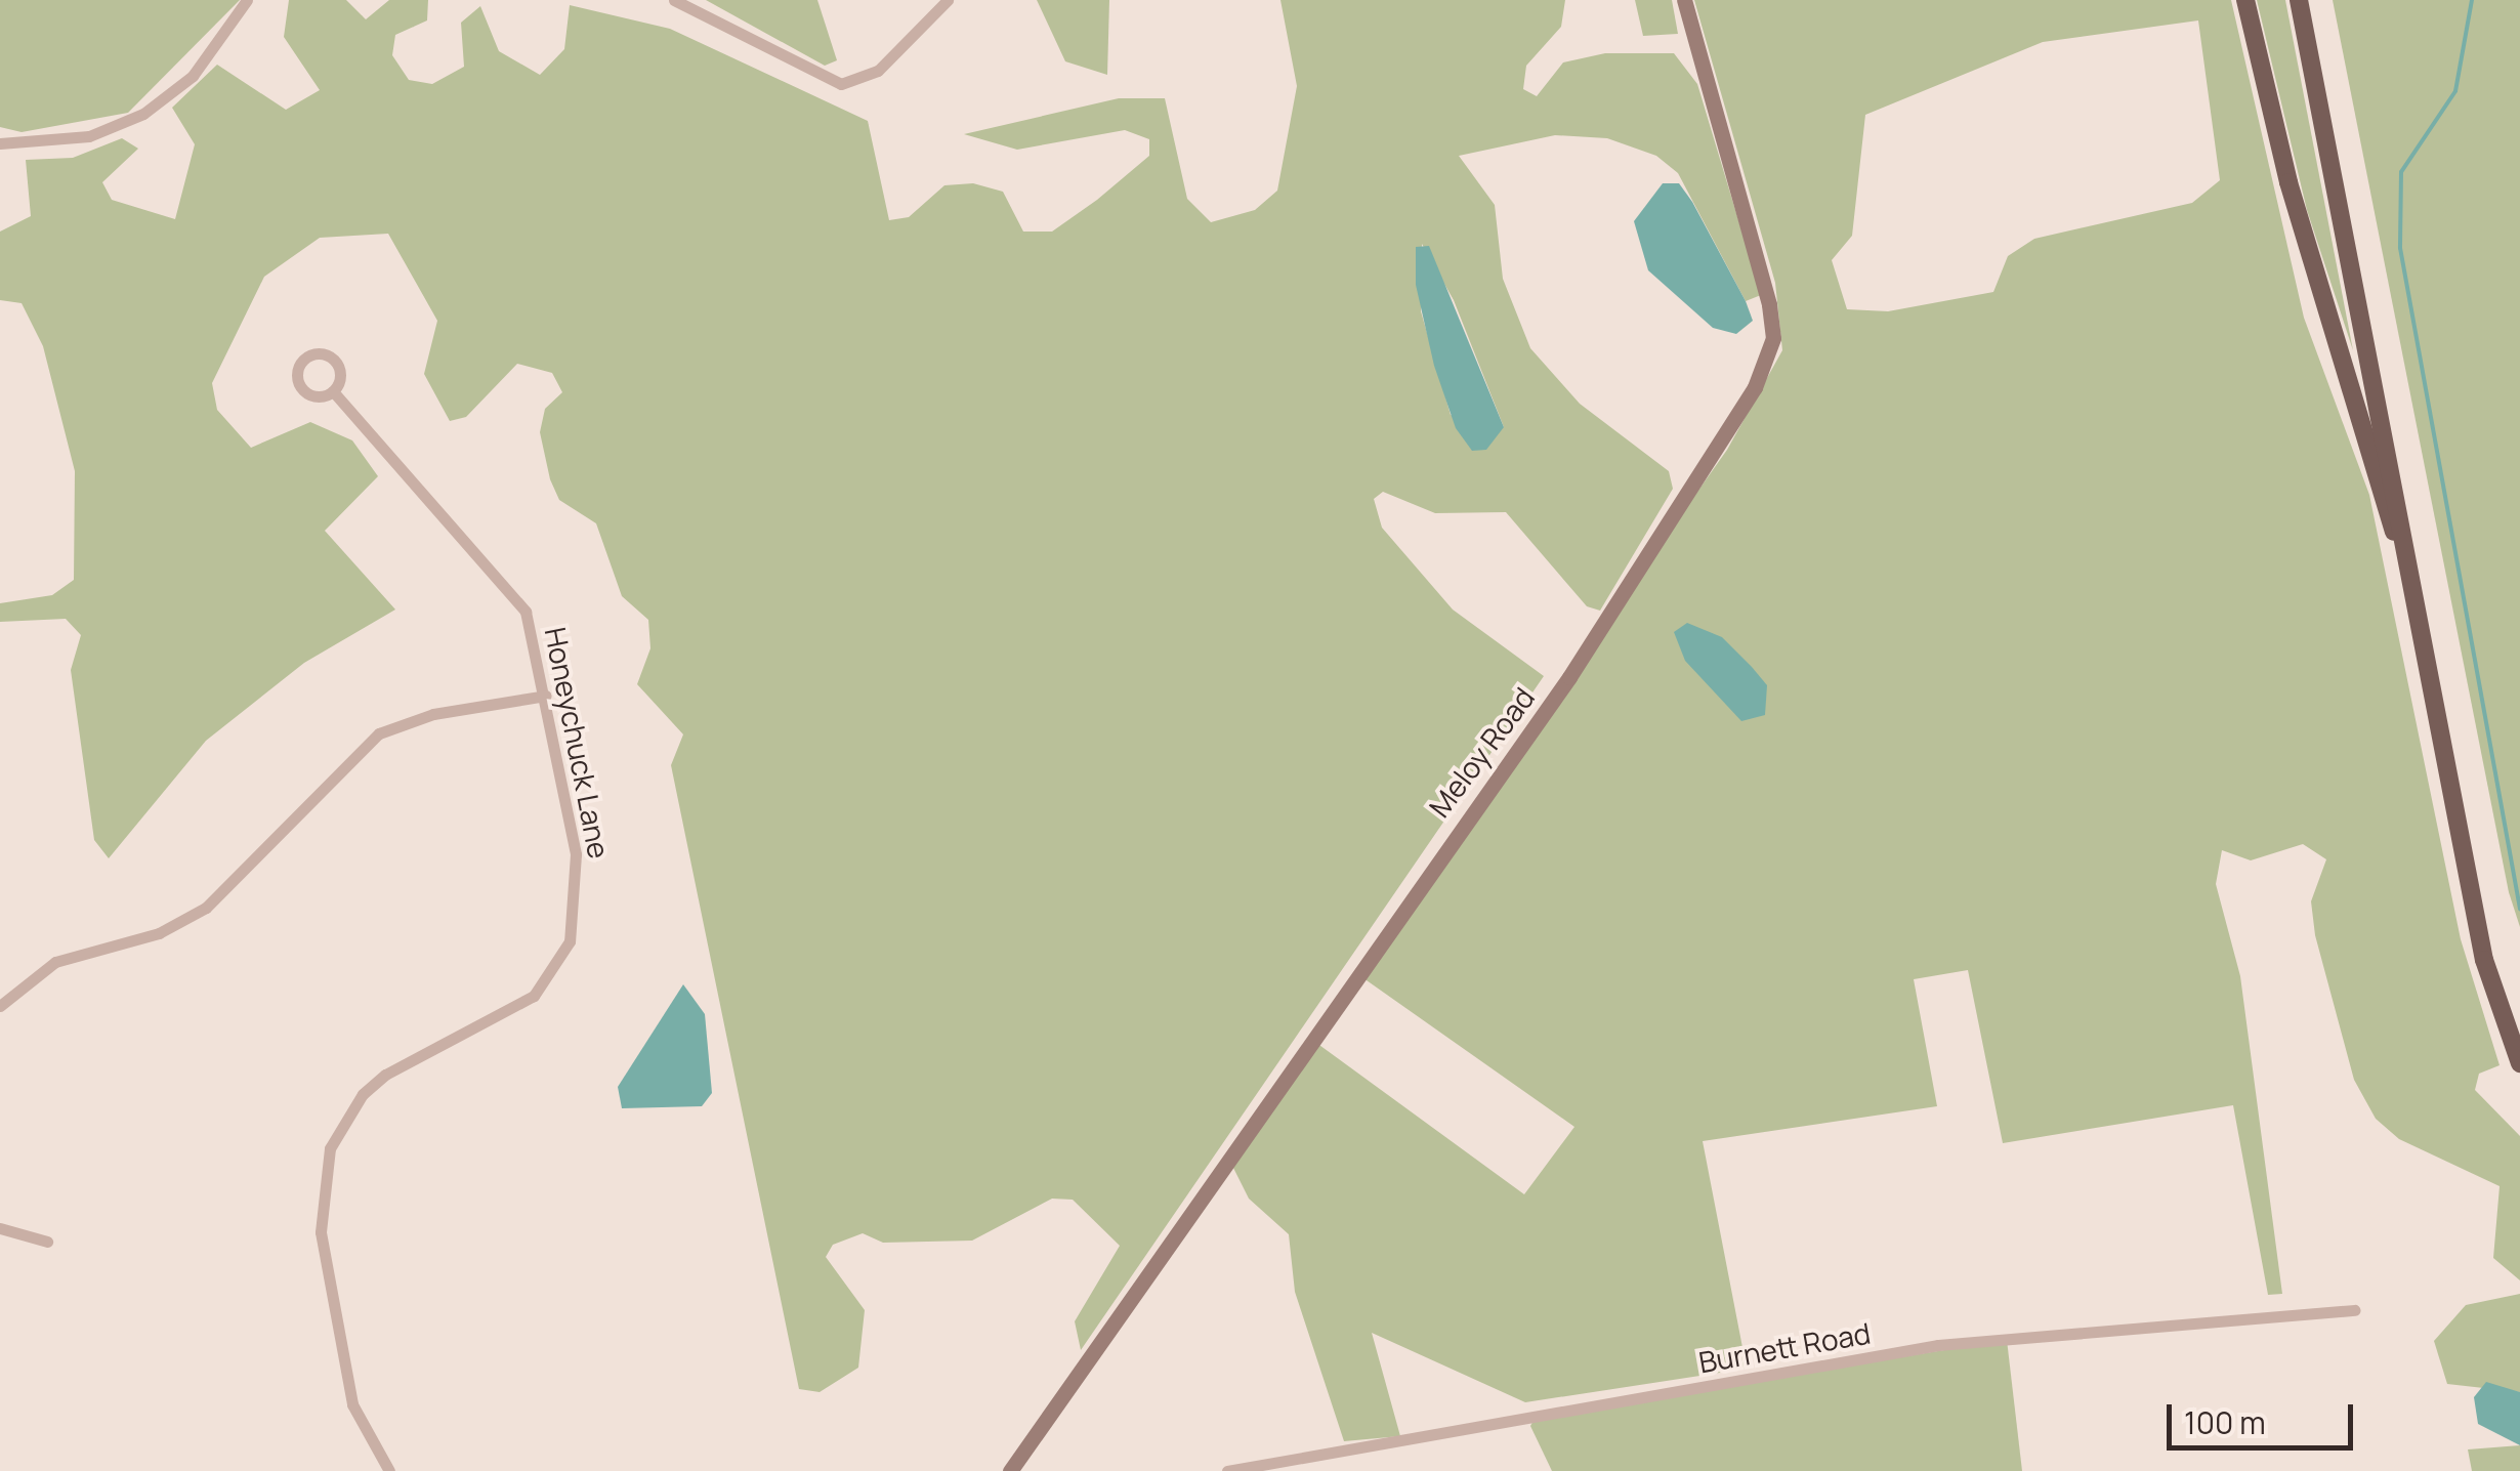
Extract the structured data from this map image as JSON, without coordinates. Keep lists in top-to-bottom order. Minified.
{"streets":{"street":["Honeychuck Lane","Meloy Road","Burnett Road"]},"scale_bar":"100 m"}
